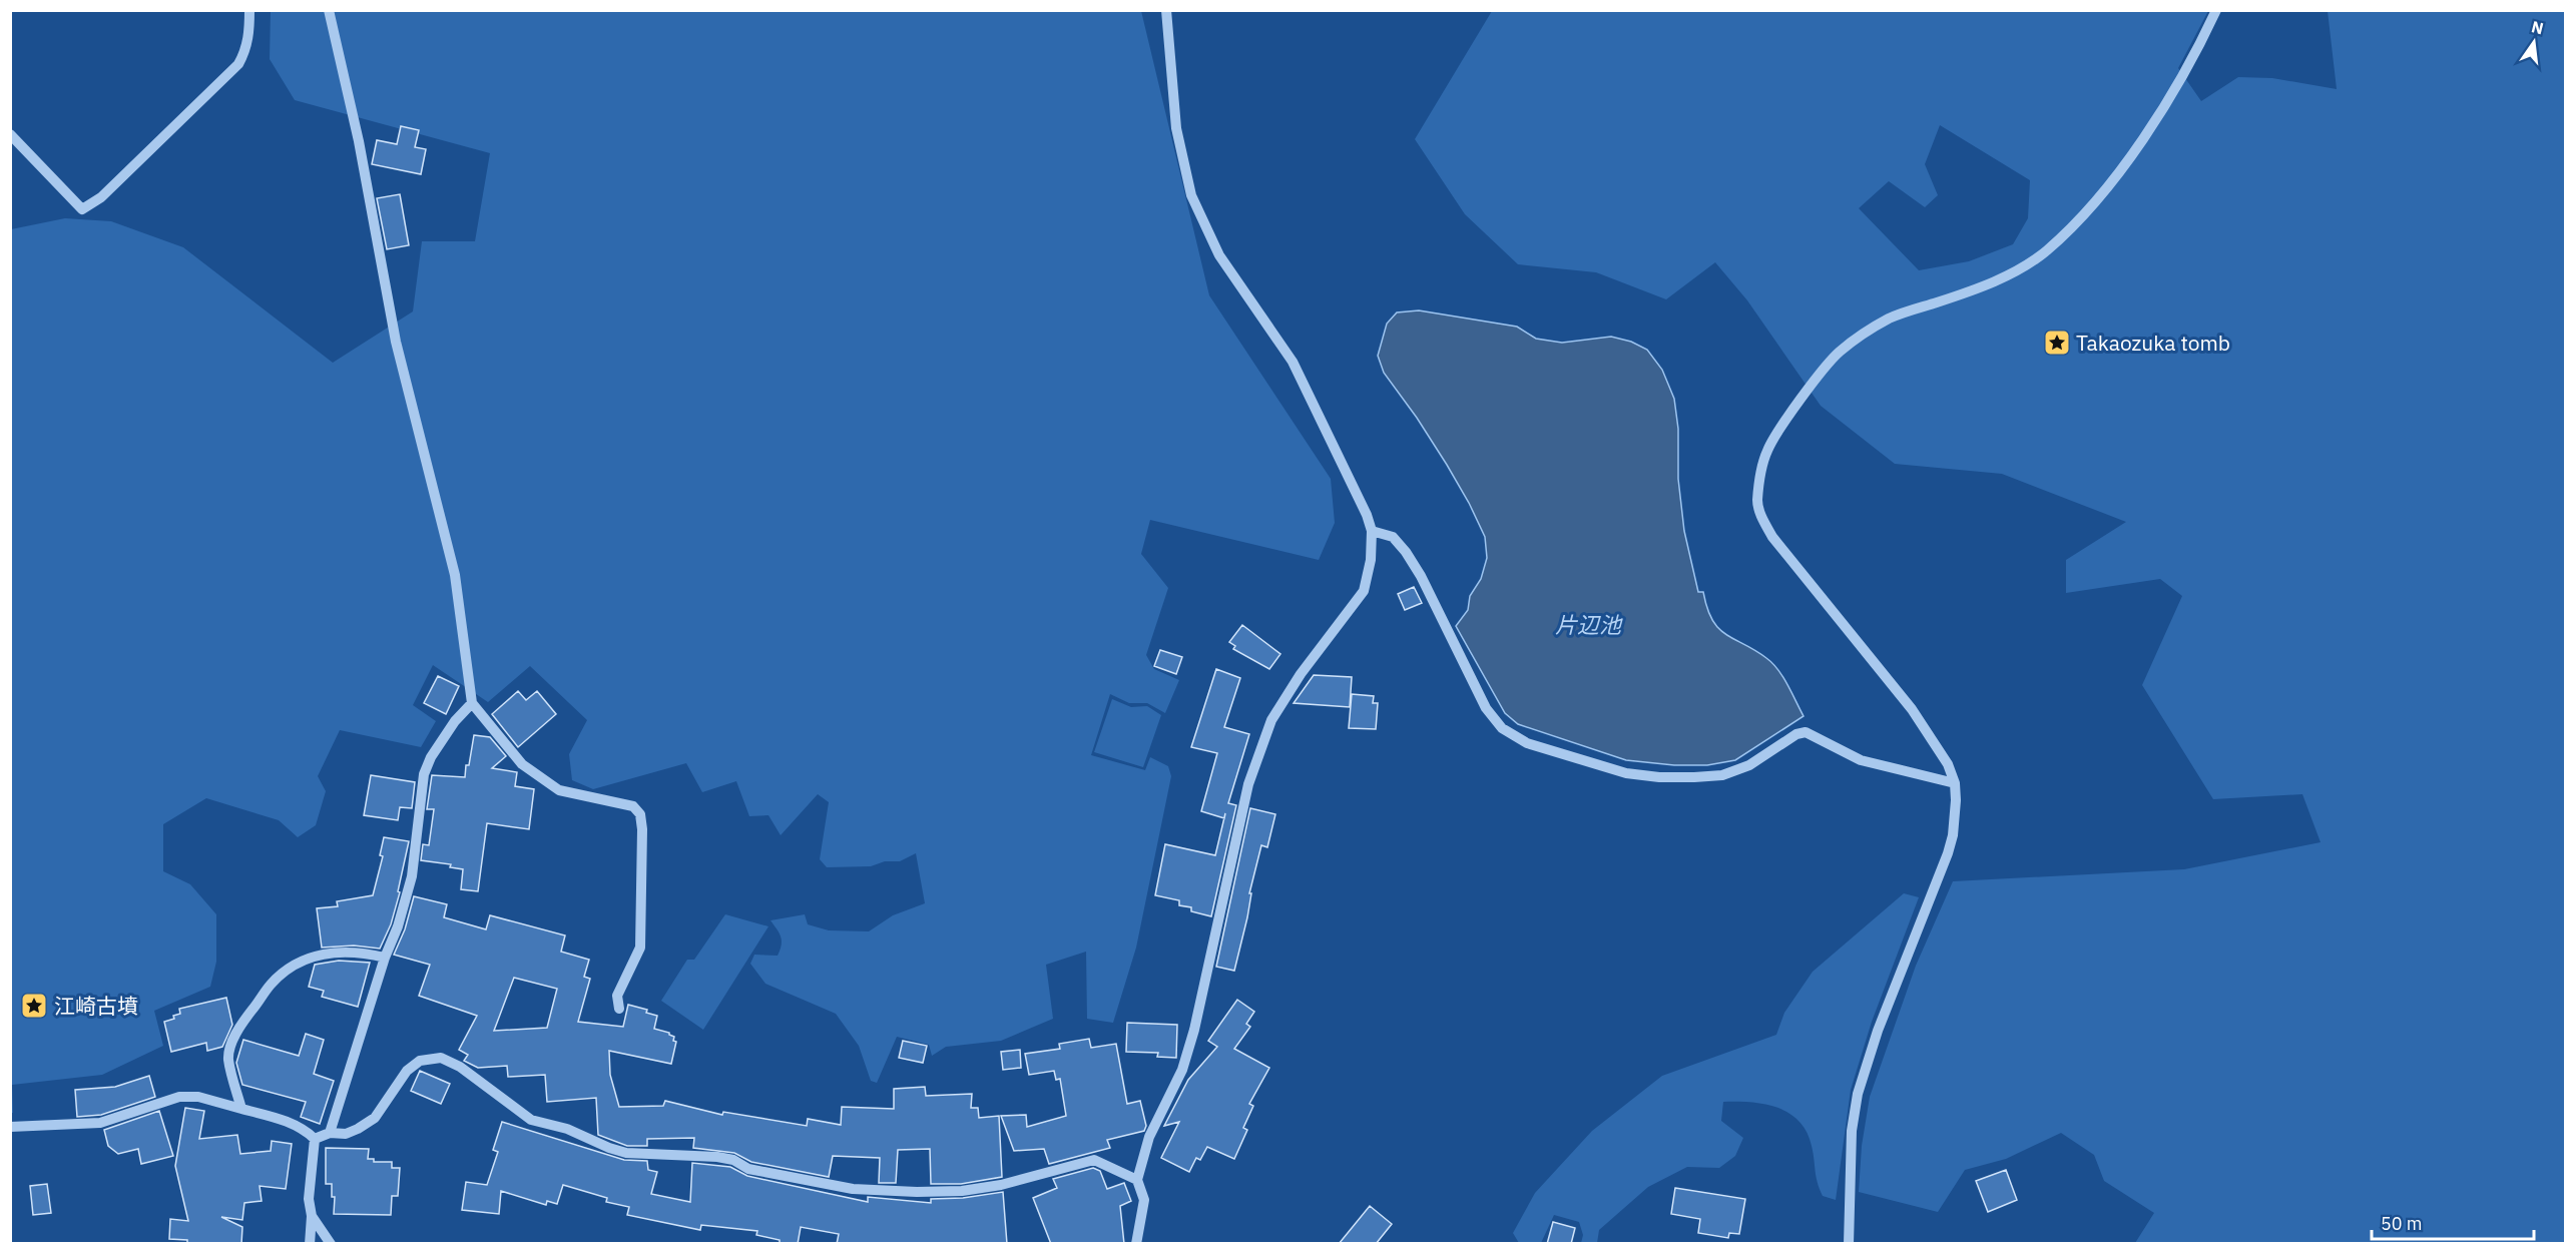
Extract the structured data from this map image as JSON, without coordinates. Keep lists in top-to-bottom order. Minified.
{"water":["片辺池"],"places":{"place":["Takaozuka tomb","江崎古墳"]},"scale_bar":"50 m","north":"top"}
